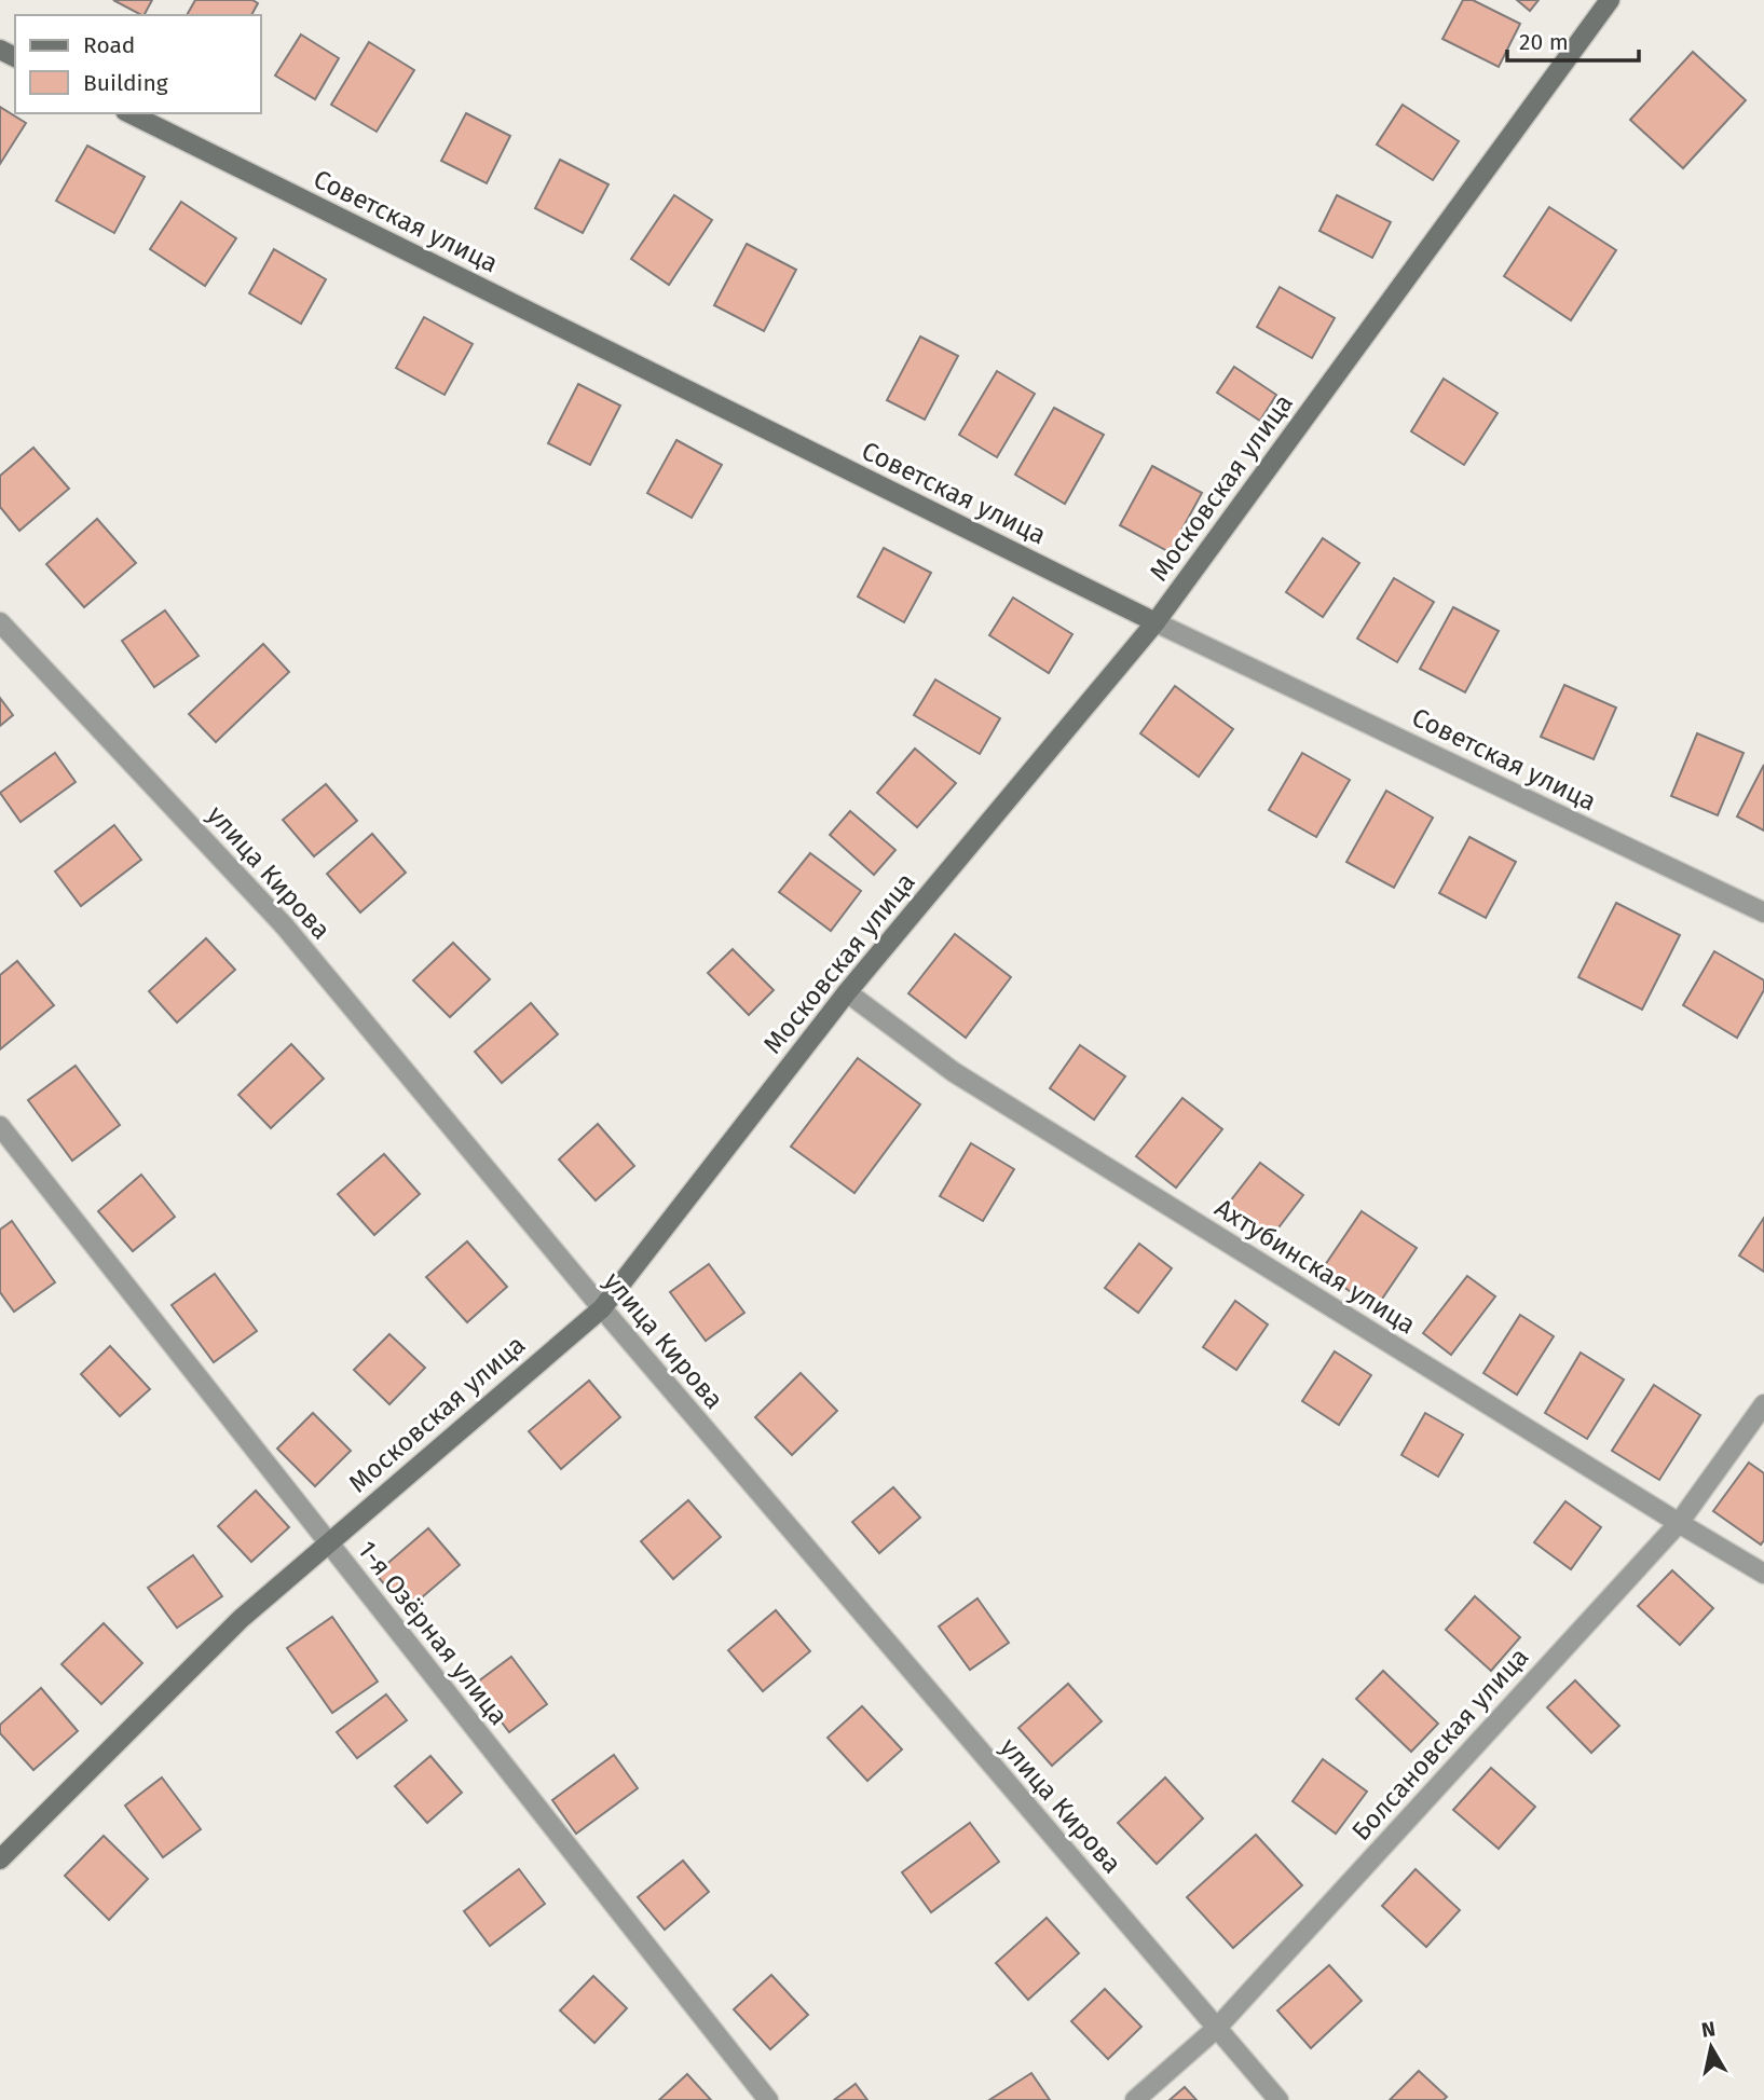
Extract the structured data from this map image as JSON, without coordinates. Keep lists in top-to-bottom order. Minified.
{"streets":{"street":["Советская улица","Московская улица","улица Кирова","Ахтубинская улица","1-я Озёрная улица","Болсановская улица"]},"crossings":[["Советская улица","Московская улица"],["Московская улица","улица Кирова"],["Московская улица","Ахтубинская улица"],["Московская улица","1-я Озёрная улица"],["улица Кирова","Болсановская улица"],["Ахтубинская улица","Болсановская улица"]],"legend":["Road","Building"],"scale_bar":"20 m","north":"top"}
